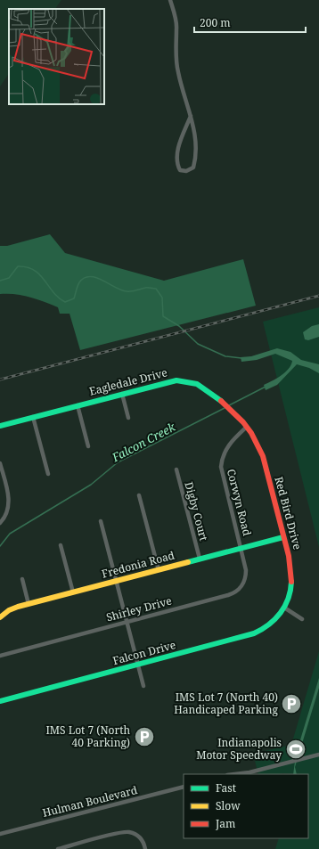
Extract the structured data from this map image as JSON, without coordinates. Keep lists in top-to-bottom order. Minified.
{"streets":{"street":["Eagledale Drive","Corwyn Road","Digby Court","Red Bird Drive","Fredonia Road","Shirley Drive","Falcon Drive","Hulman Boulevard"]},"crossings":[["Eagledale Drive","Corwyn Road"],["Eagledale Drive","Red Bird Drive"],["Corwyn Road","Red Bird Drive"],["Corwyn Road","Fredonia Road"],["Corwyn Road","Shirley Drive"],["Digby Court","Fredonia Road"],["Red Bird Drive","Fredonia Road"],["Red Bird Drive","Falcon Drive"],["Fredonia Road","Shirley Drive"]],"water":["Falcon Creek"],"places":{"parking":["IMS Lot 7 (North 40) Handicaped Parking","IMS Lot 7 (North 40 Parking)"],"sports":["Indianapolis Motor Speedway"]},"legend":["Fast","Slow","Jam"],"scale_bar":"200 m"}
